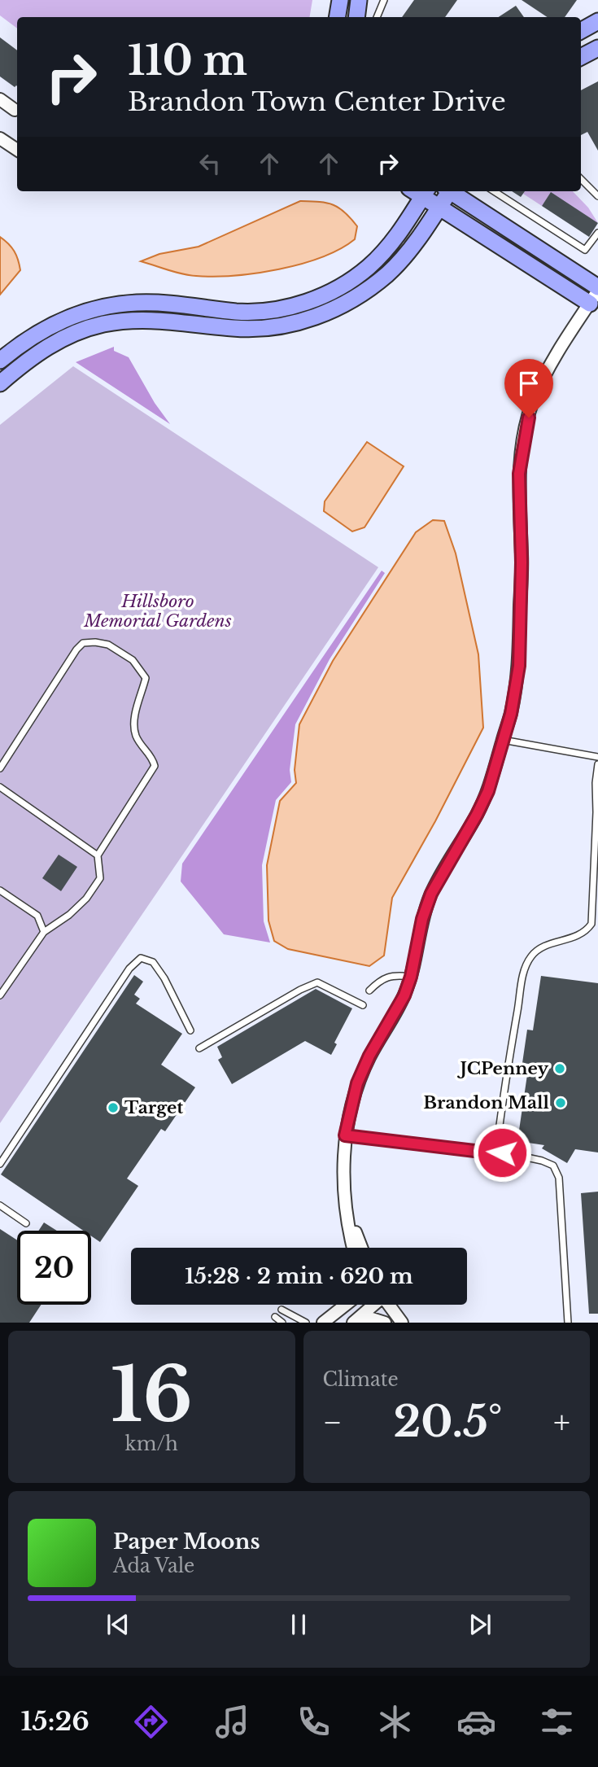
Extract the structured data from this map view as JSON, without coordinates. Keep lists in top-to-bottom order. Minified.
{"parks":["Hillsboro Memorial Gardens"],"places":["JCPenney","Brandon Mall","Target"],"page":{"turn":["110 m","Brandon Town Center Drive"],"limit":"20","trip":"15:28 · 2 min · 620 m","tile":[["16","km/h"],"Climate"],"heat":["−","20.5°","+"],"song":["Paper Moons","Ada Vale"],"tabs":"15:26"}}
